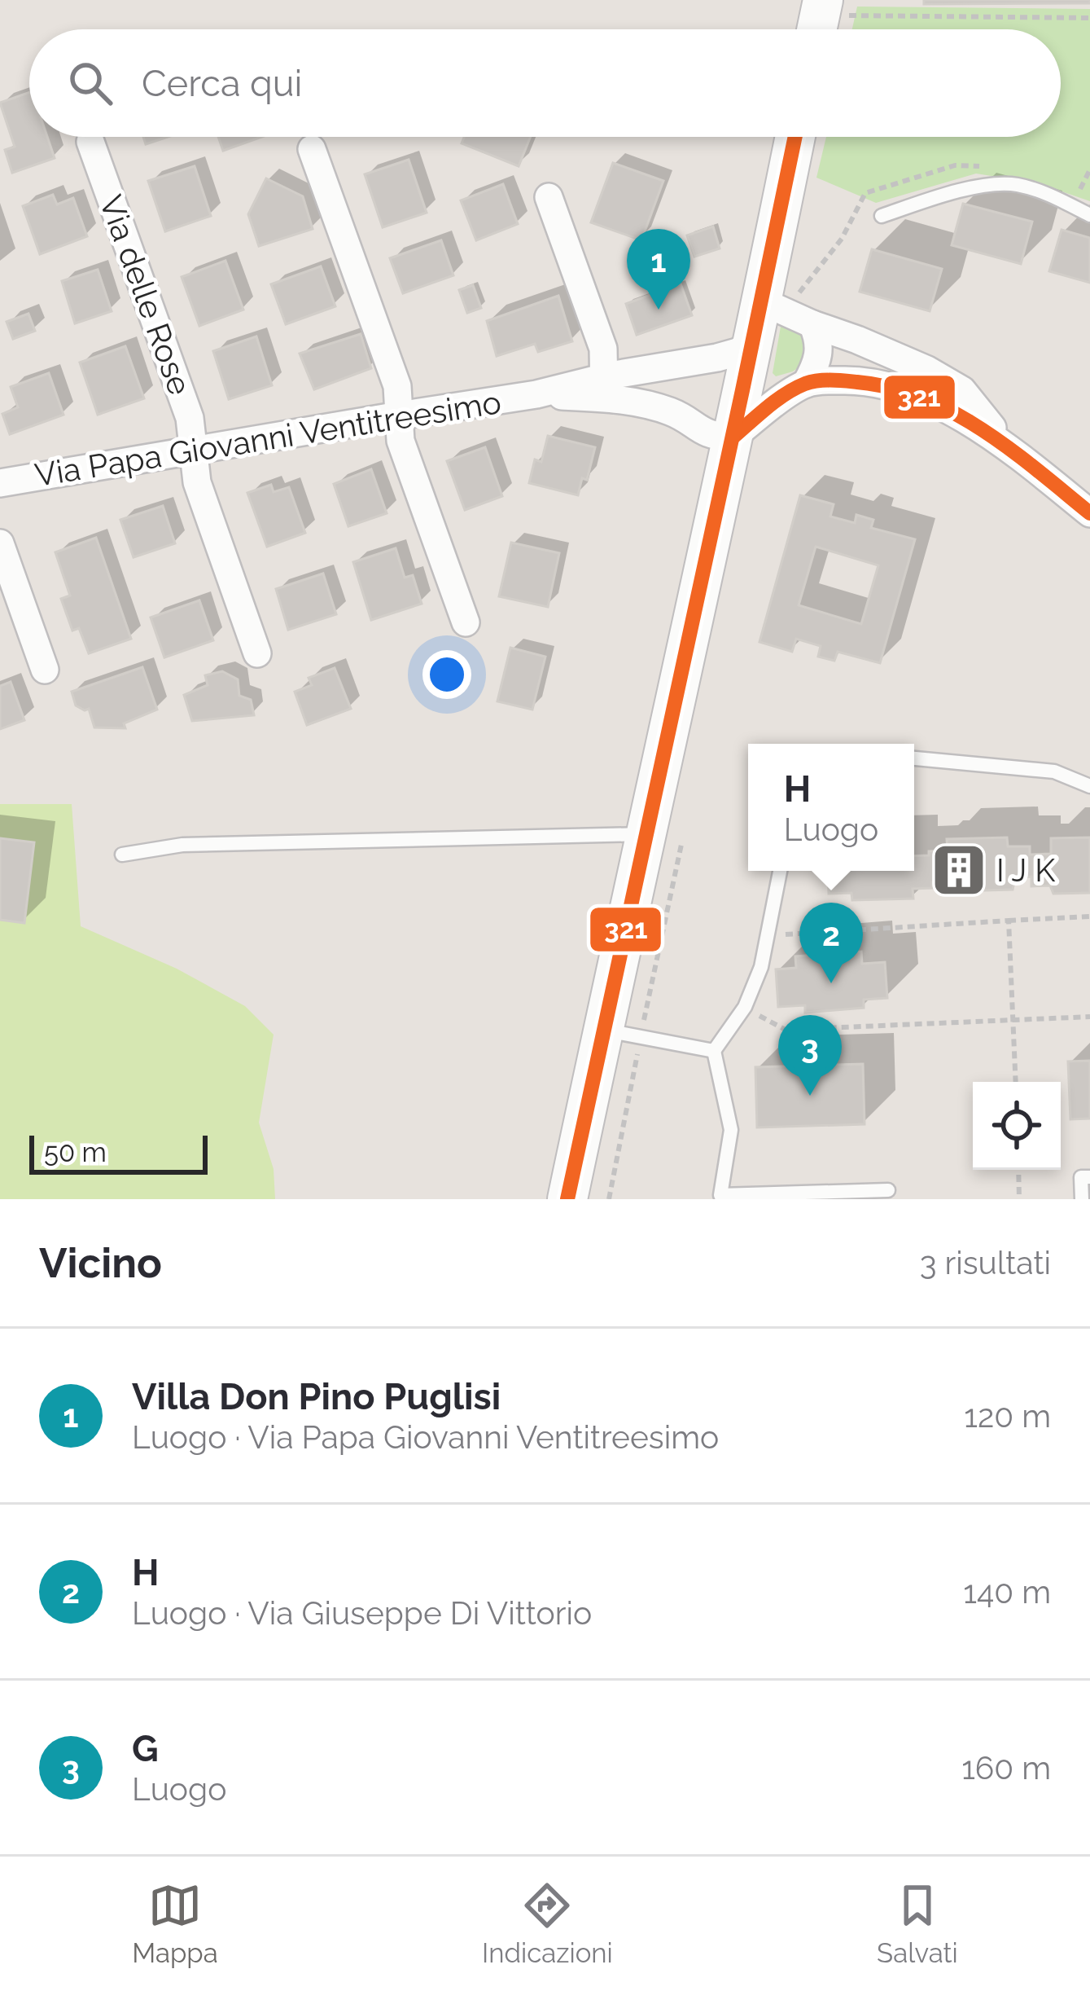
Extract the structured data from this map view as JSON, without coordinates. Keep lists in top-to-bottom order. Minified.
{"streets":{"street":["Via delle Rose","Via Papa Giovanni Ventitreesimo"]},"crossings":[["Via delle Rose","Via Papa Giovanni Ventitreesimo"]],"places":{"building":["I J K"]},"lines":["transit line 321"],"scale_bar":"50 m","page":{"search":"Cerca qui","pins":["1","2","3"],"popup":["H","Luogo"],"scale":"50 m","heading":["Vicino","3 risultati"],"list":[{"mark":"1","name":"Villa Don Pino Puglisi","note":"Luogo · Via Papa Giovanni Ventitreesimo","value":"120 m"},{"mark":"2","name":"H","note":"Luogo · Via Giuseppe Di Vittorio","value":"140 m"},{"mark":"3","name":"G","note":"Luogo","value":"160 m"}],"nav":["Mappa","Indicazioni","Salvati"]}}
